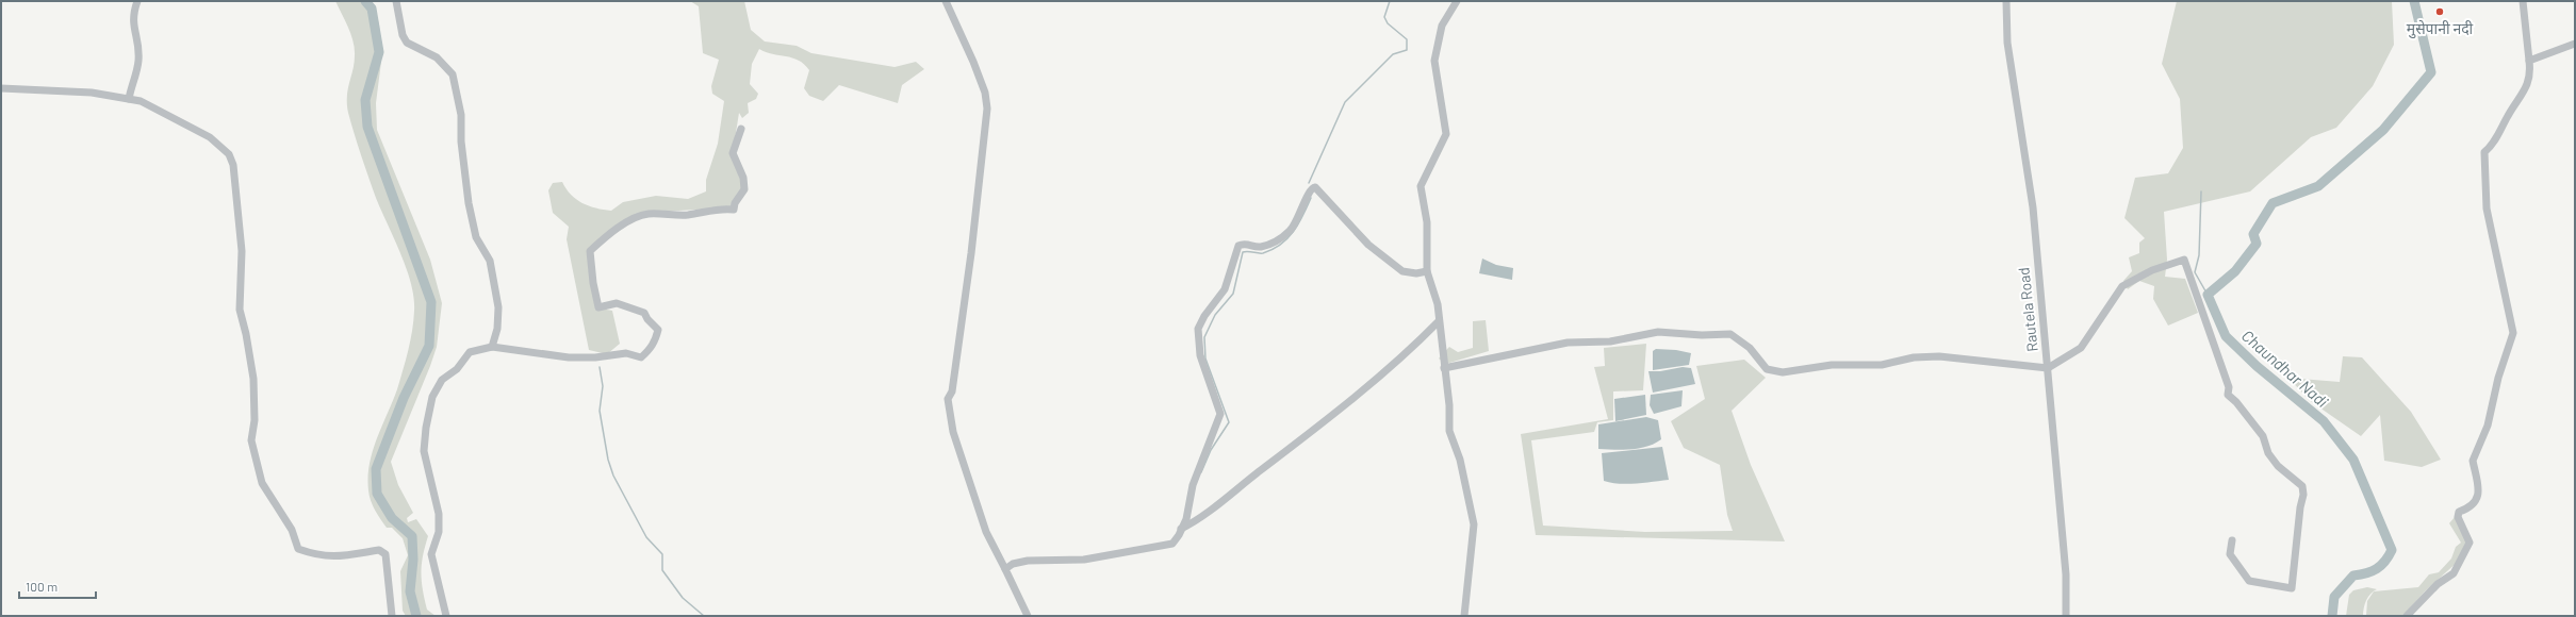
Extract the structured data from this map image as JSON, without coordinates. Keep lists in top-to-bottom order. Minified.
{"streets":{"street":["Rautela Road"]},"water":["Chaundhar Nadi"],"places":["मुसेपानी नदी"],"scale_bar":"100 m"}
